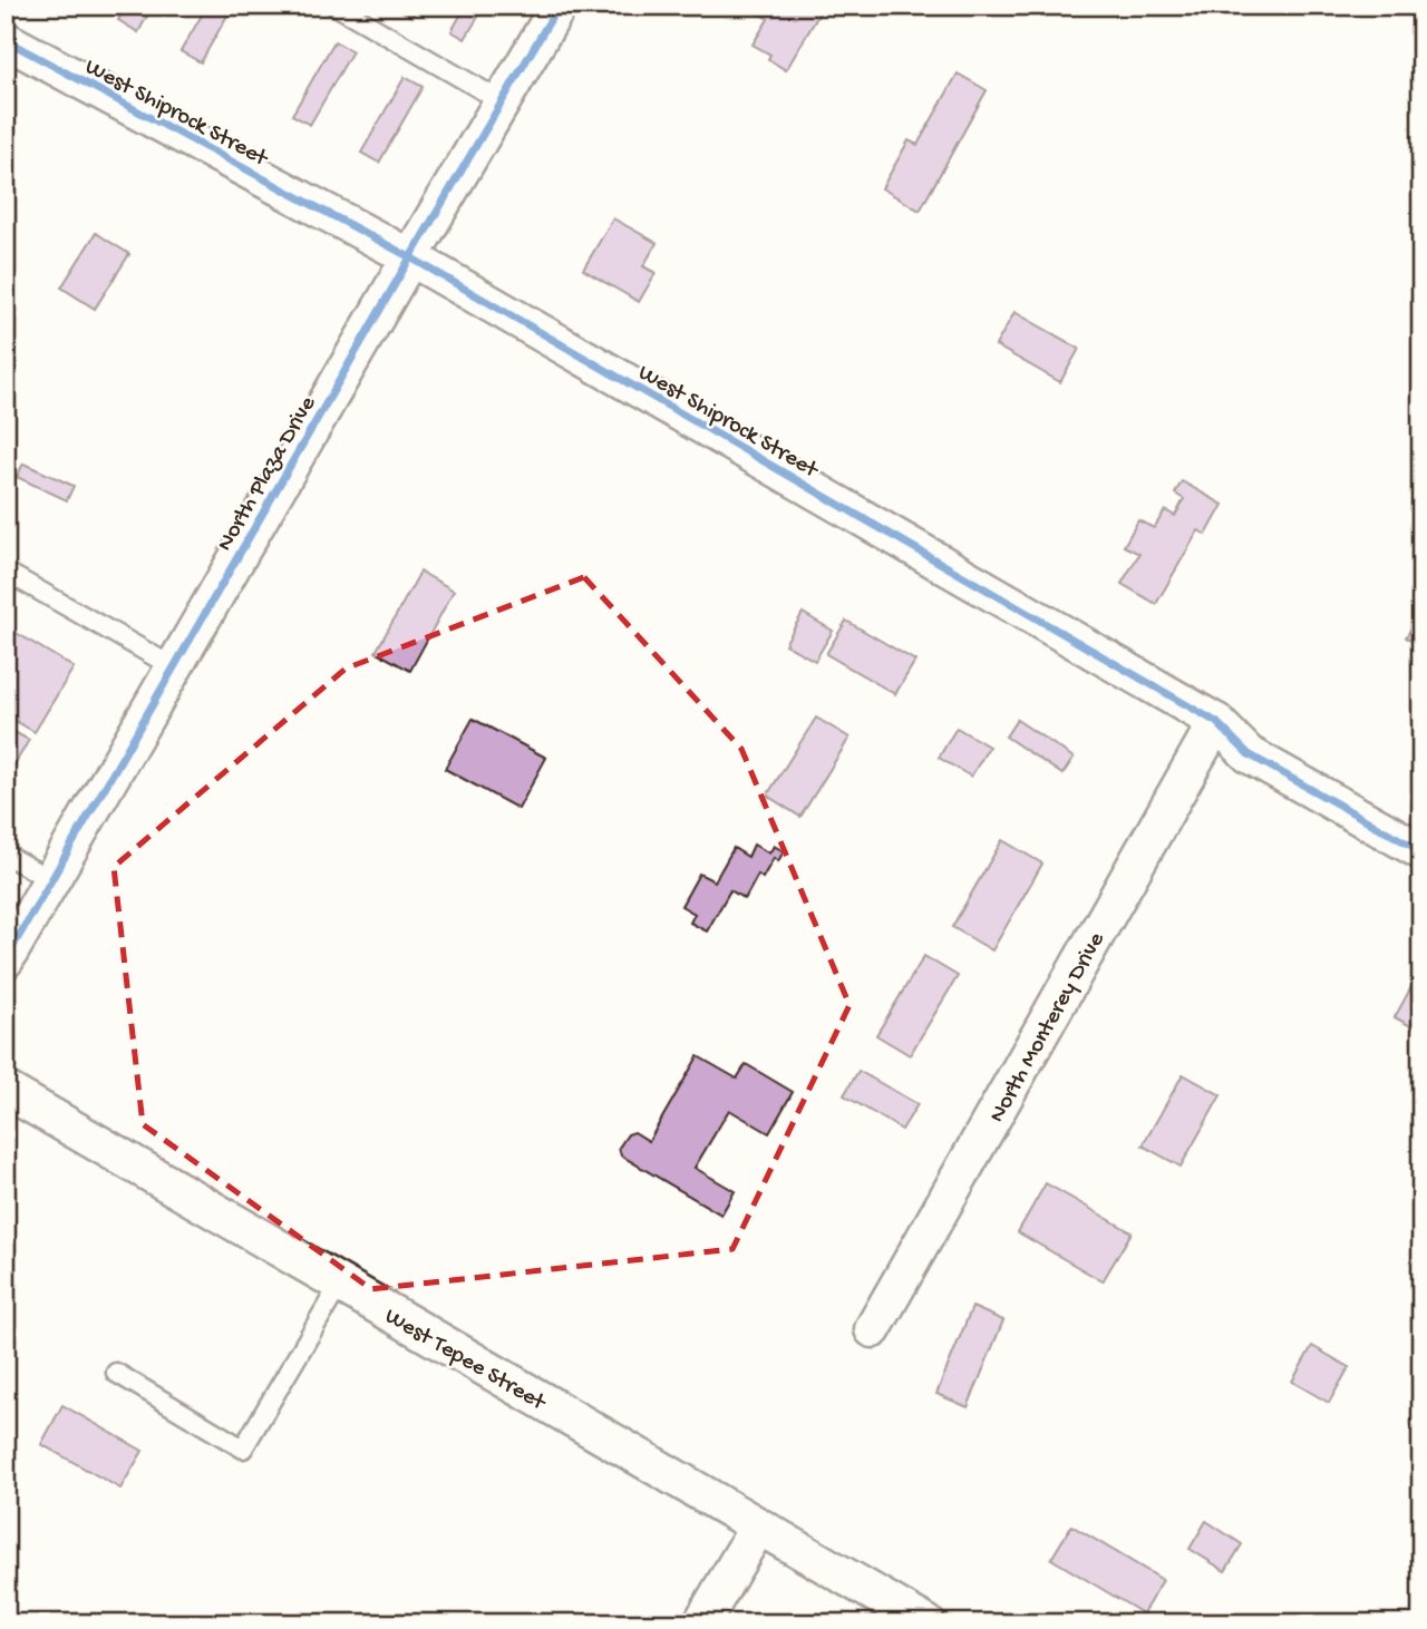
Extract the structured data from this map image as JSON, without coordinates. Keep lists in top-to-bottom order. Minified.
{"streets":{"street":["West Shiprock Street","North Plaza Drive","North Monterey Drive","West Tepee Street"]},"crossings":[["West Shiprock Street","North Plaza Drive"],["West Shiprock Street","North Monterey Drive"]]}
